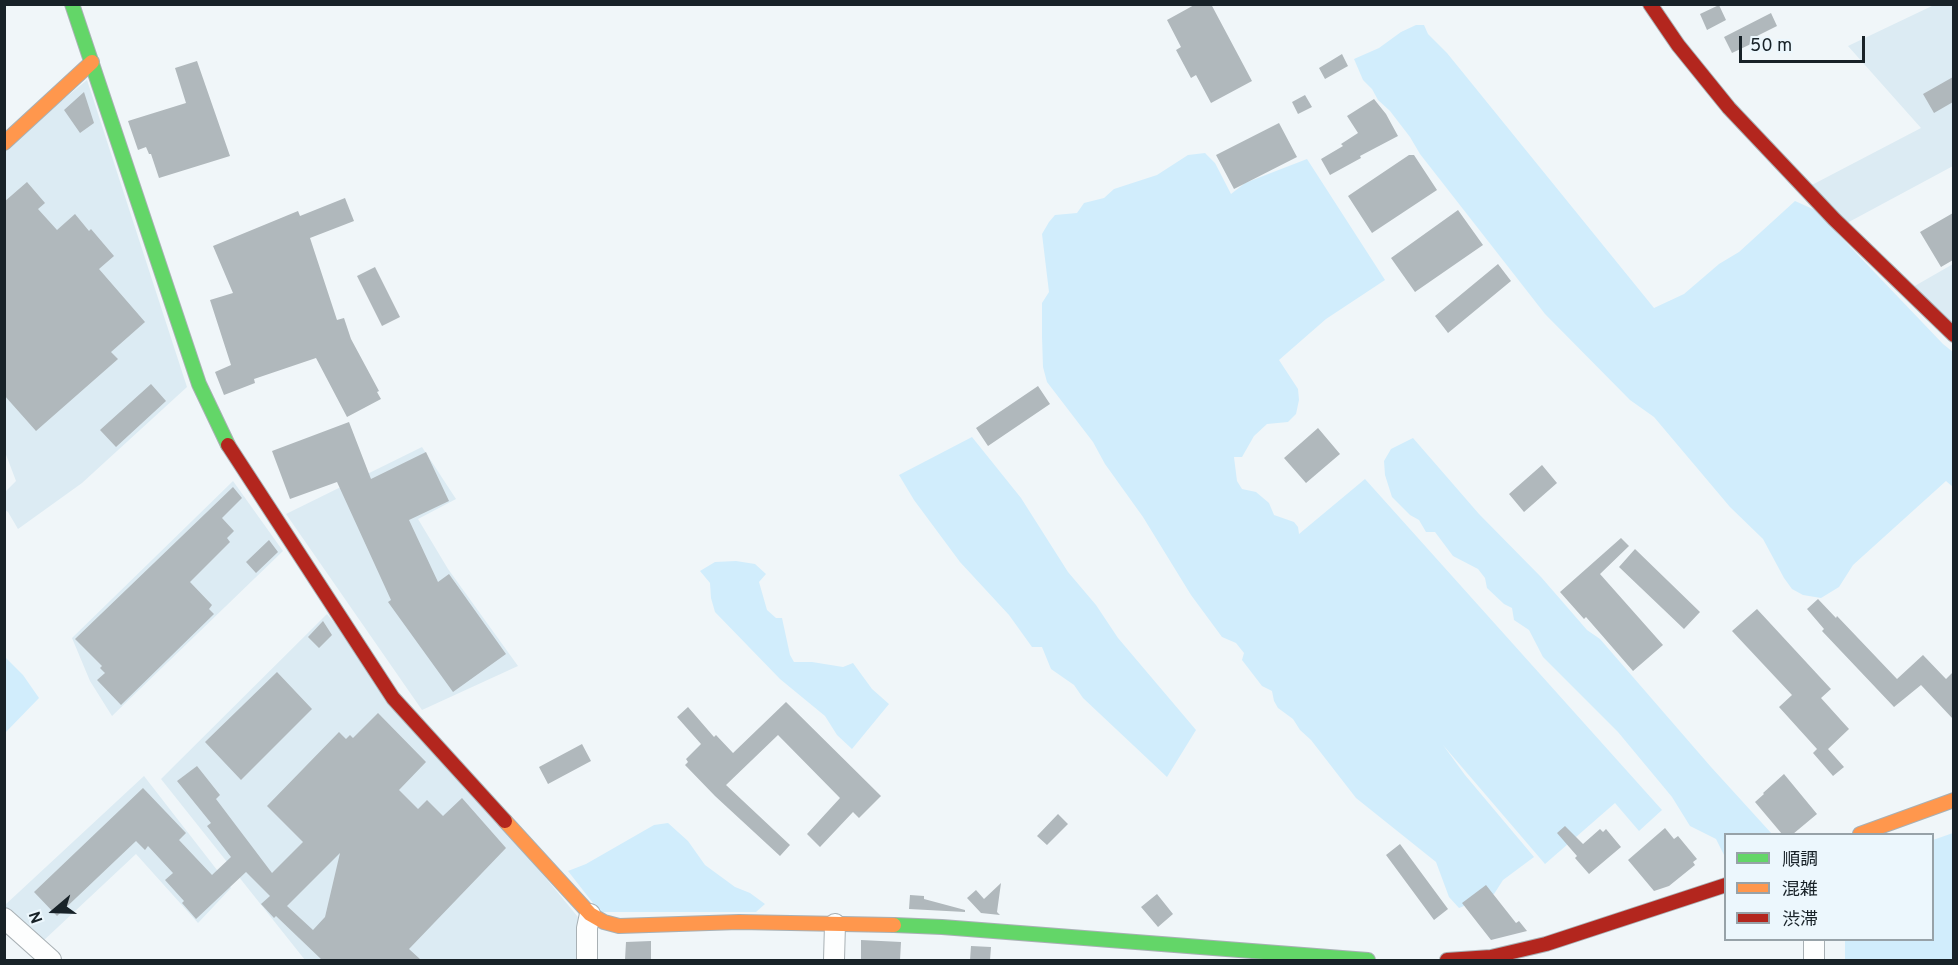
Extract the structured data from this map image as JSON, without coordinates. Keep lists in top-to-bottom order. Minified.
{"legend":["順調","混雑","渋滞"],"scale_bar":"50 m","north":"left"}
